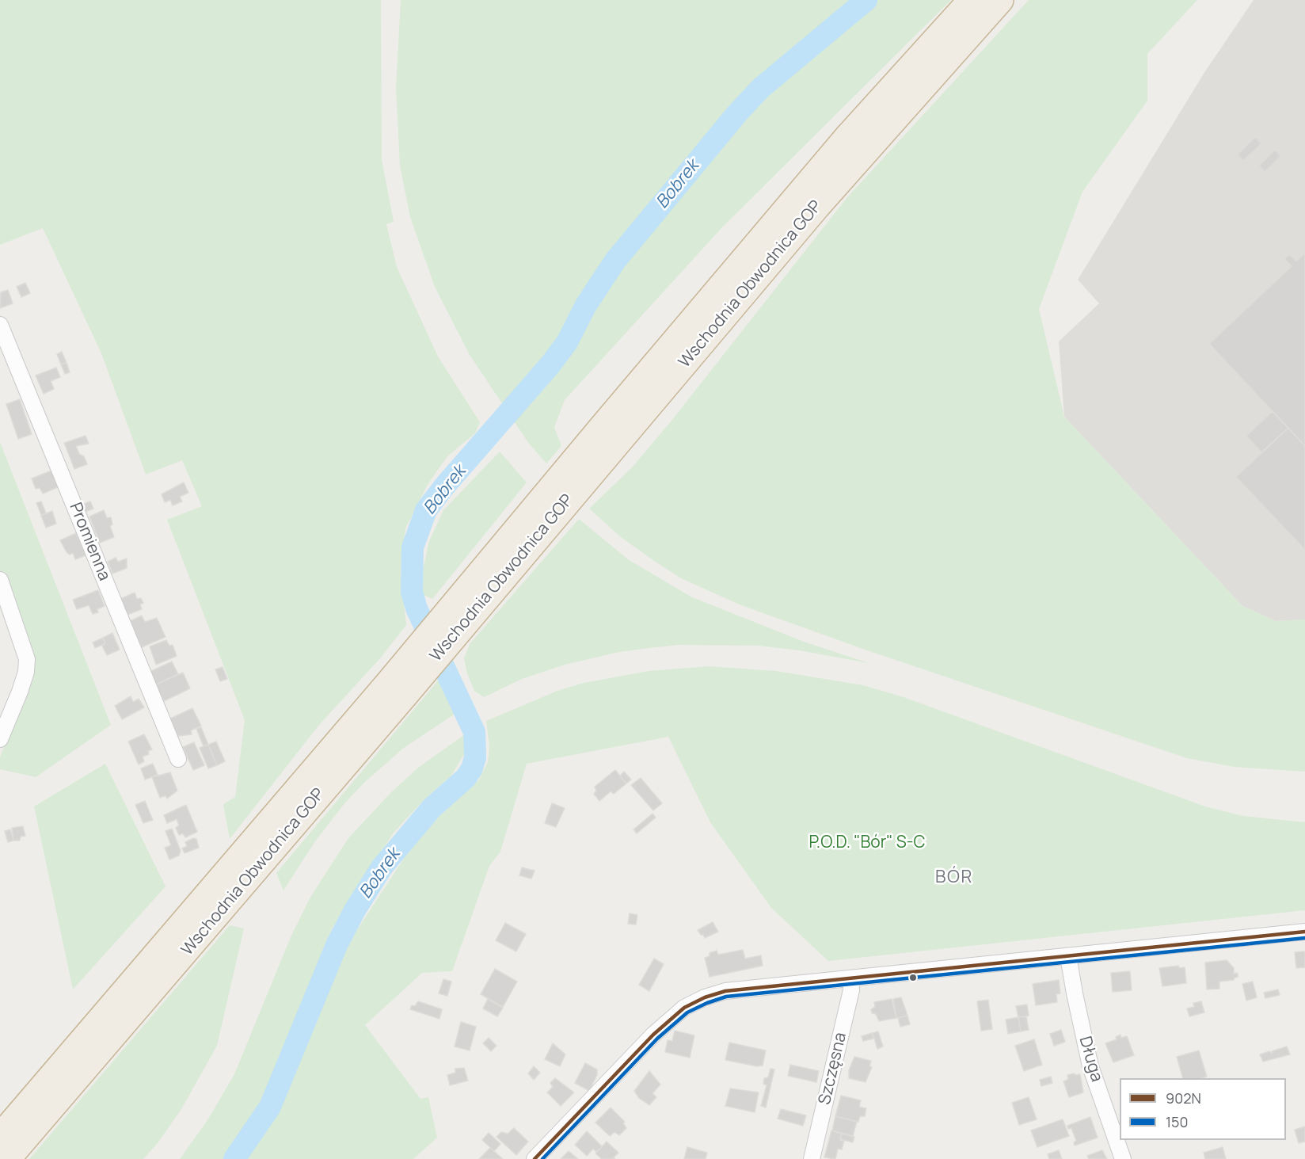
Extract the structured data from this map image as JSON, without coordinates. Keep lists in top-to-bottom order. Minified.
{"streets":{"highway":["Wschodnia Obwodnica GOP"],"street":["Promienna","Długa","Szczęsna"]},"districts":["BÓR"],"water":["Bobrek"],"parks":["P.O.D. \"Bór\" S-C"],"lines":["transit line 902N","transit line 150"],"legend":["902N","150"]}
